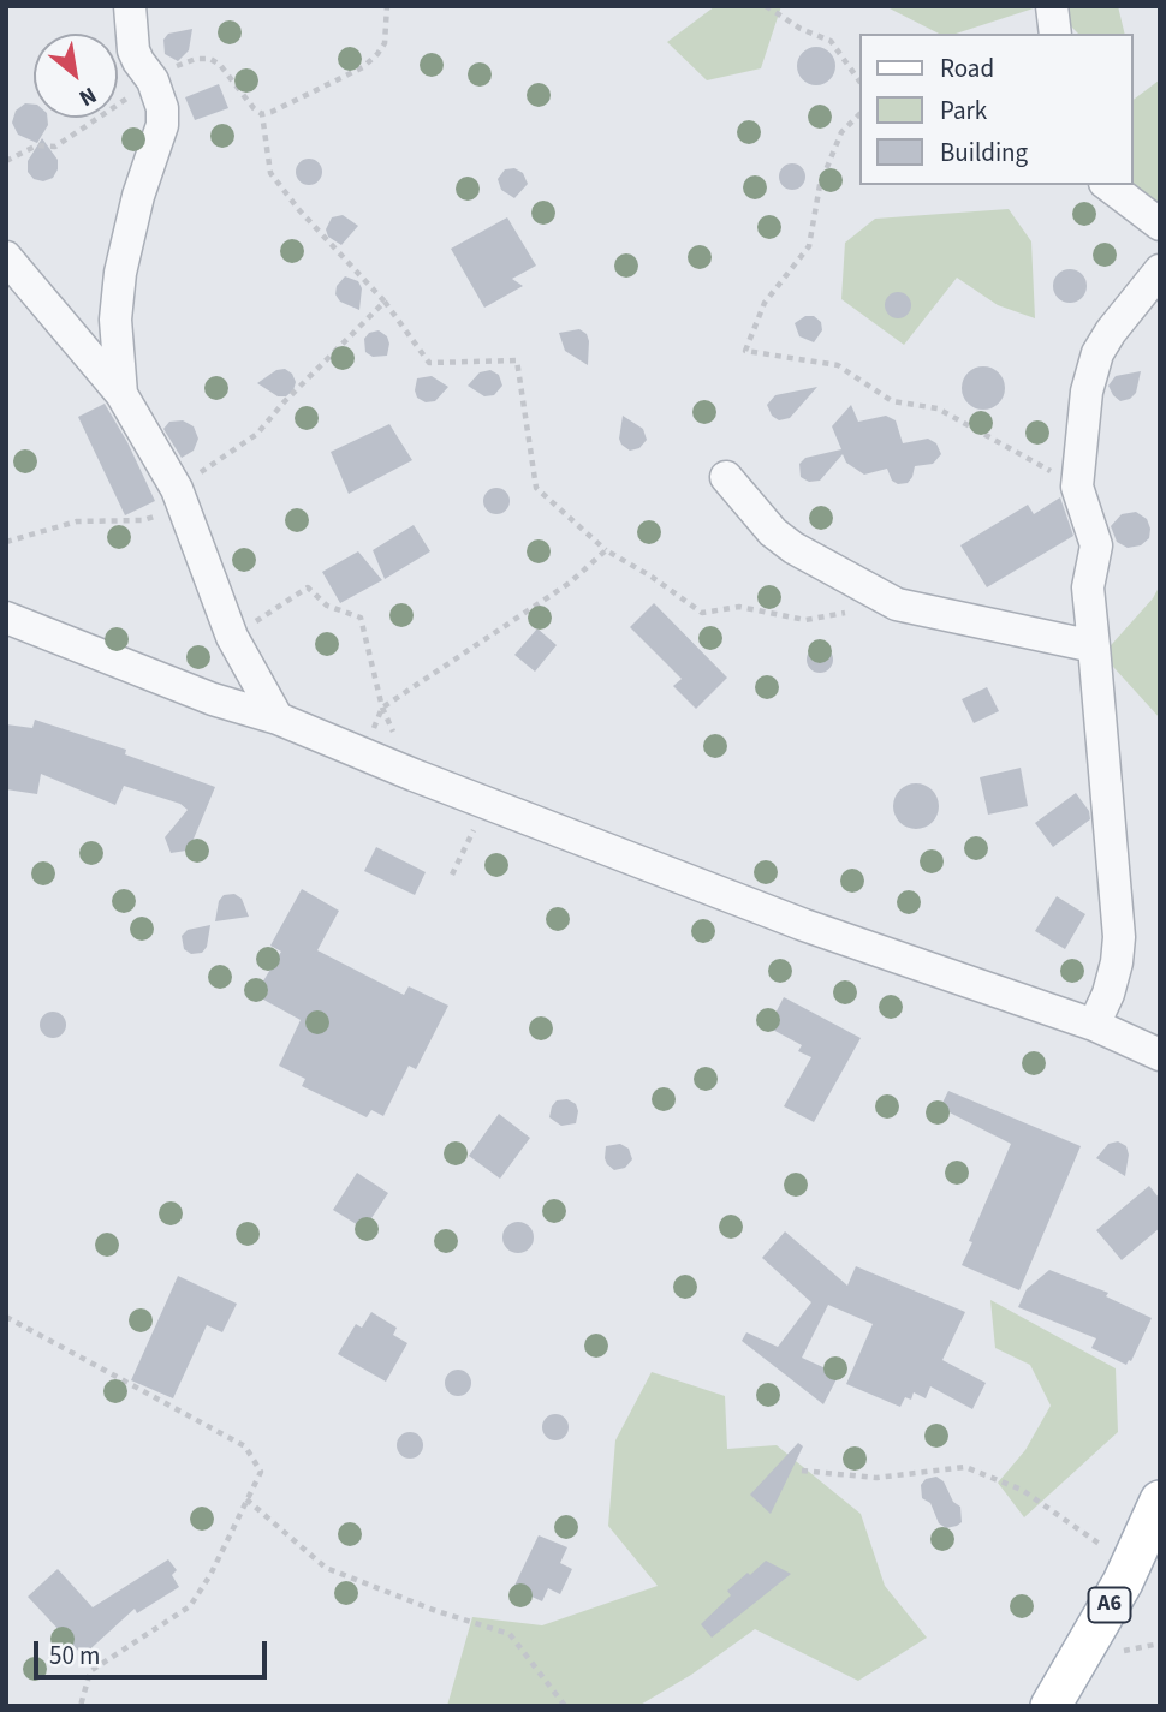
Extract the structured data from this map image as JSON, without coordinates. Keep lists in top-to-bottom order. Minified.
{"streets":{"main road":["A6"]},"legend":["Road","Park","Building"],"scale_bar":"50 m","north":"bottom right"}
